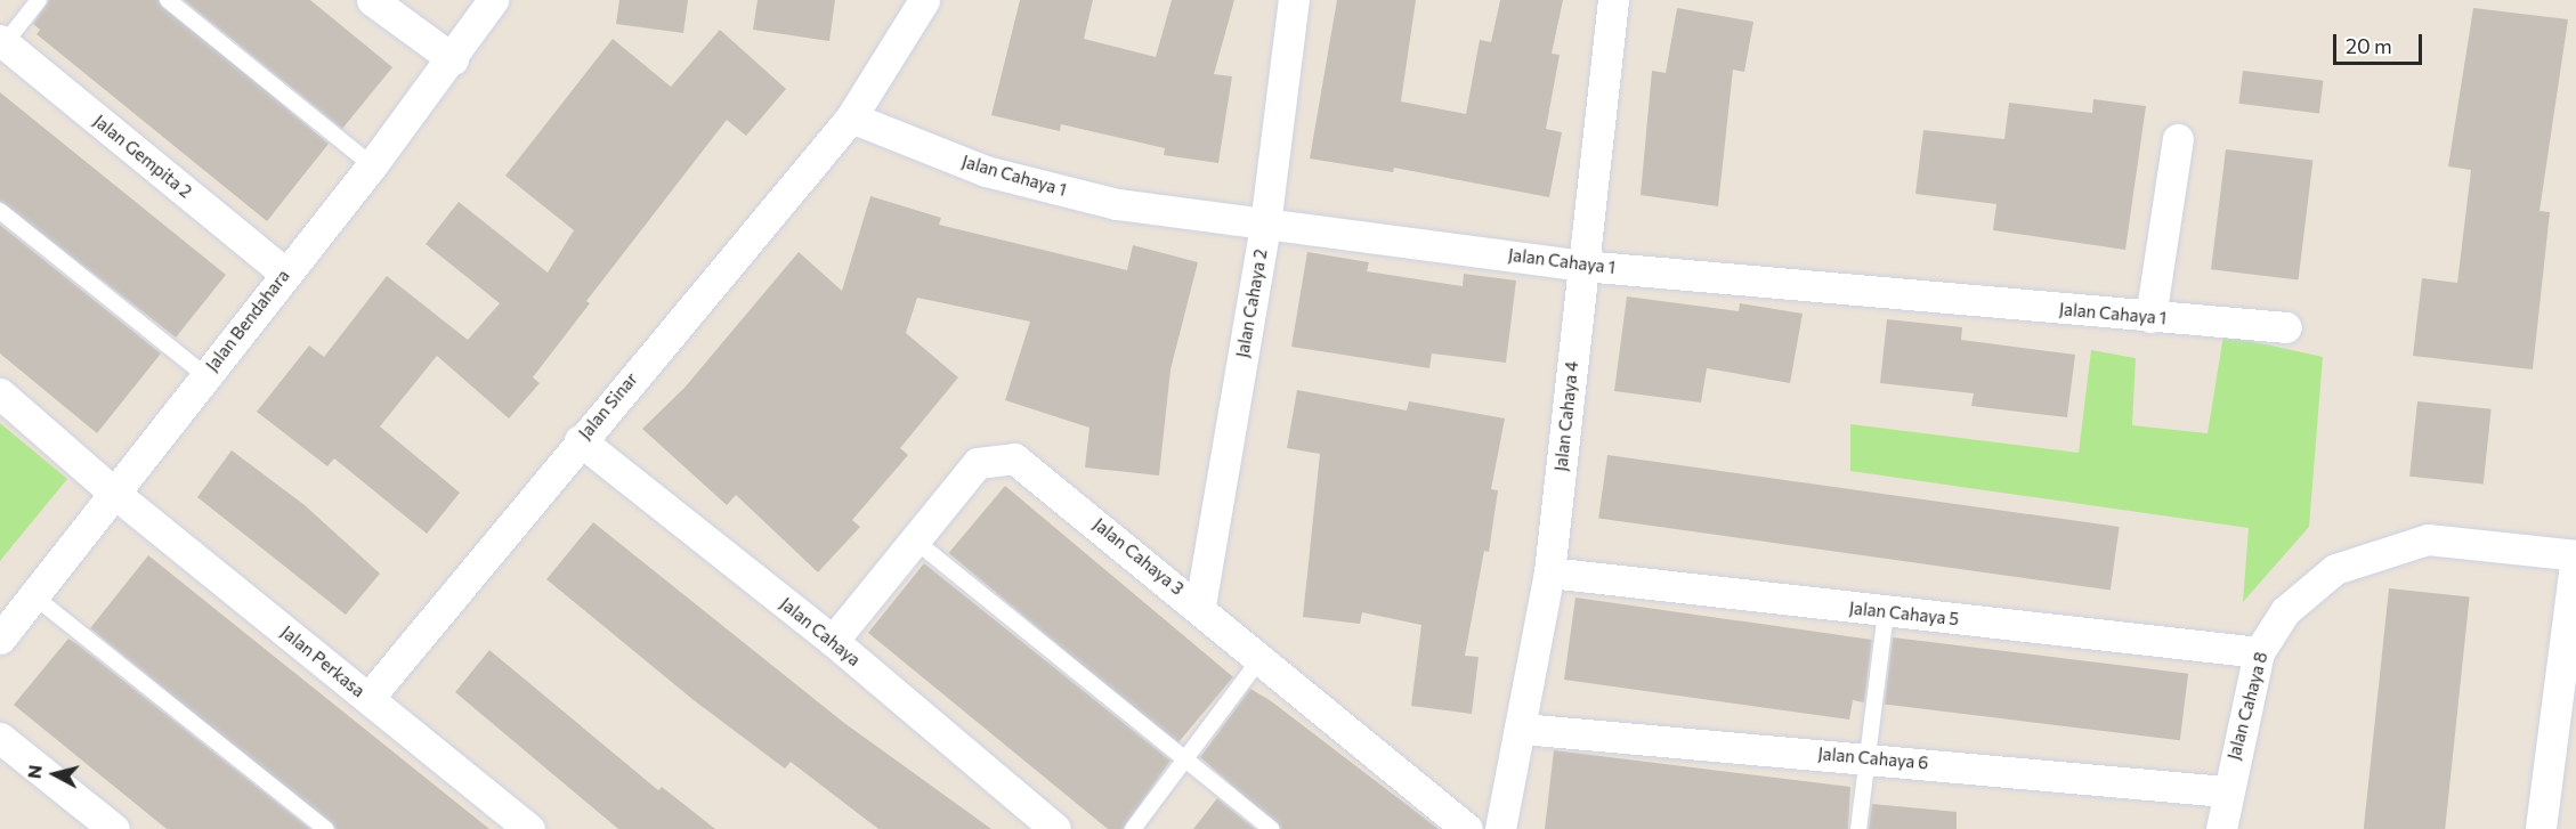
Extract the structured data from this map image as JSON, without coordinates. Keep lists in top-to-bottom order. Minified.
{"streets":{"street":["Jalan Gempita 2","Jalan Cahaya 1","Jalan Cahaya 2","Jalan Bendahara","Jalan Sinar","Jalan Cahaya 4","Jalan Cahaya 3","Jalan Cahaya 5","Jalan Cahaya","Jalan Perkasa","Jalan Cahaya 8","Jalan Cahaya 6"]},"crossings":[["Jalan Gempita 2","Jalan Bendahara"],["Jalan Cahaya 1","Jalan Cahaya 2"],["Jalan Cahaya 1","Jalan Sinar"],["Jalan Cahaya 1","Jalan Cahaya 4"],["Jalan Cahaya 2","Jalan Cahaya 3"],["Jalan Bendahara","Jalan Perkasa"],["Jalan Sinar","Jalan Cahaya"],["Jalan Sinar","Jalan Perkasa"],["Jalan Cahaya 4","Jalan Cahaya 5"],["Jalan Cahaya 4","Jalan Cahaya 6"],["Jalan Cahaya 3","Jalan Cahaya"],["Jalan Cahaya 5","Jalan Cahaya 8"],["Jalan Cahaya 8","Jalan Cahaya 6"]],"scale_bar":"20 m","north":"left"}
